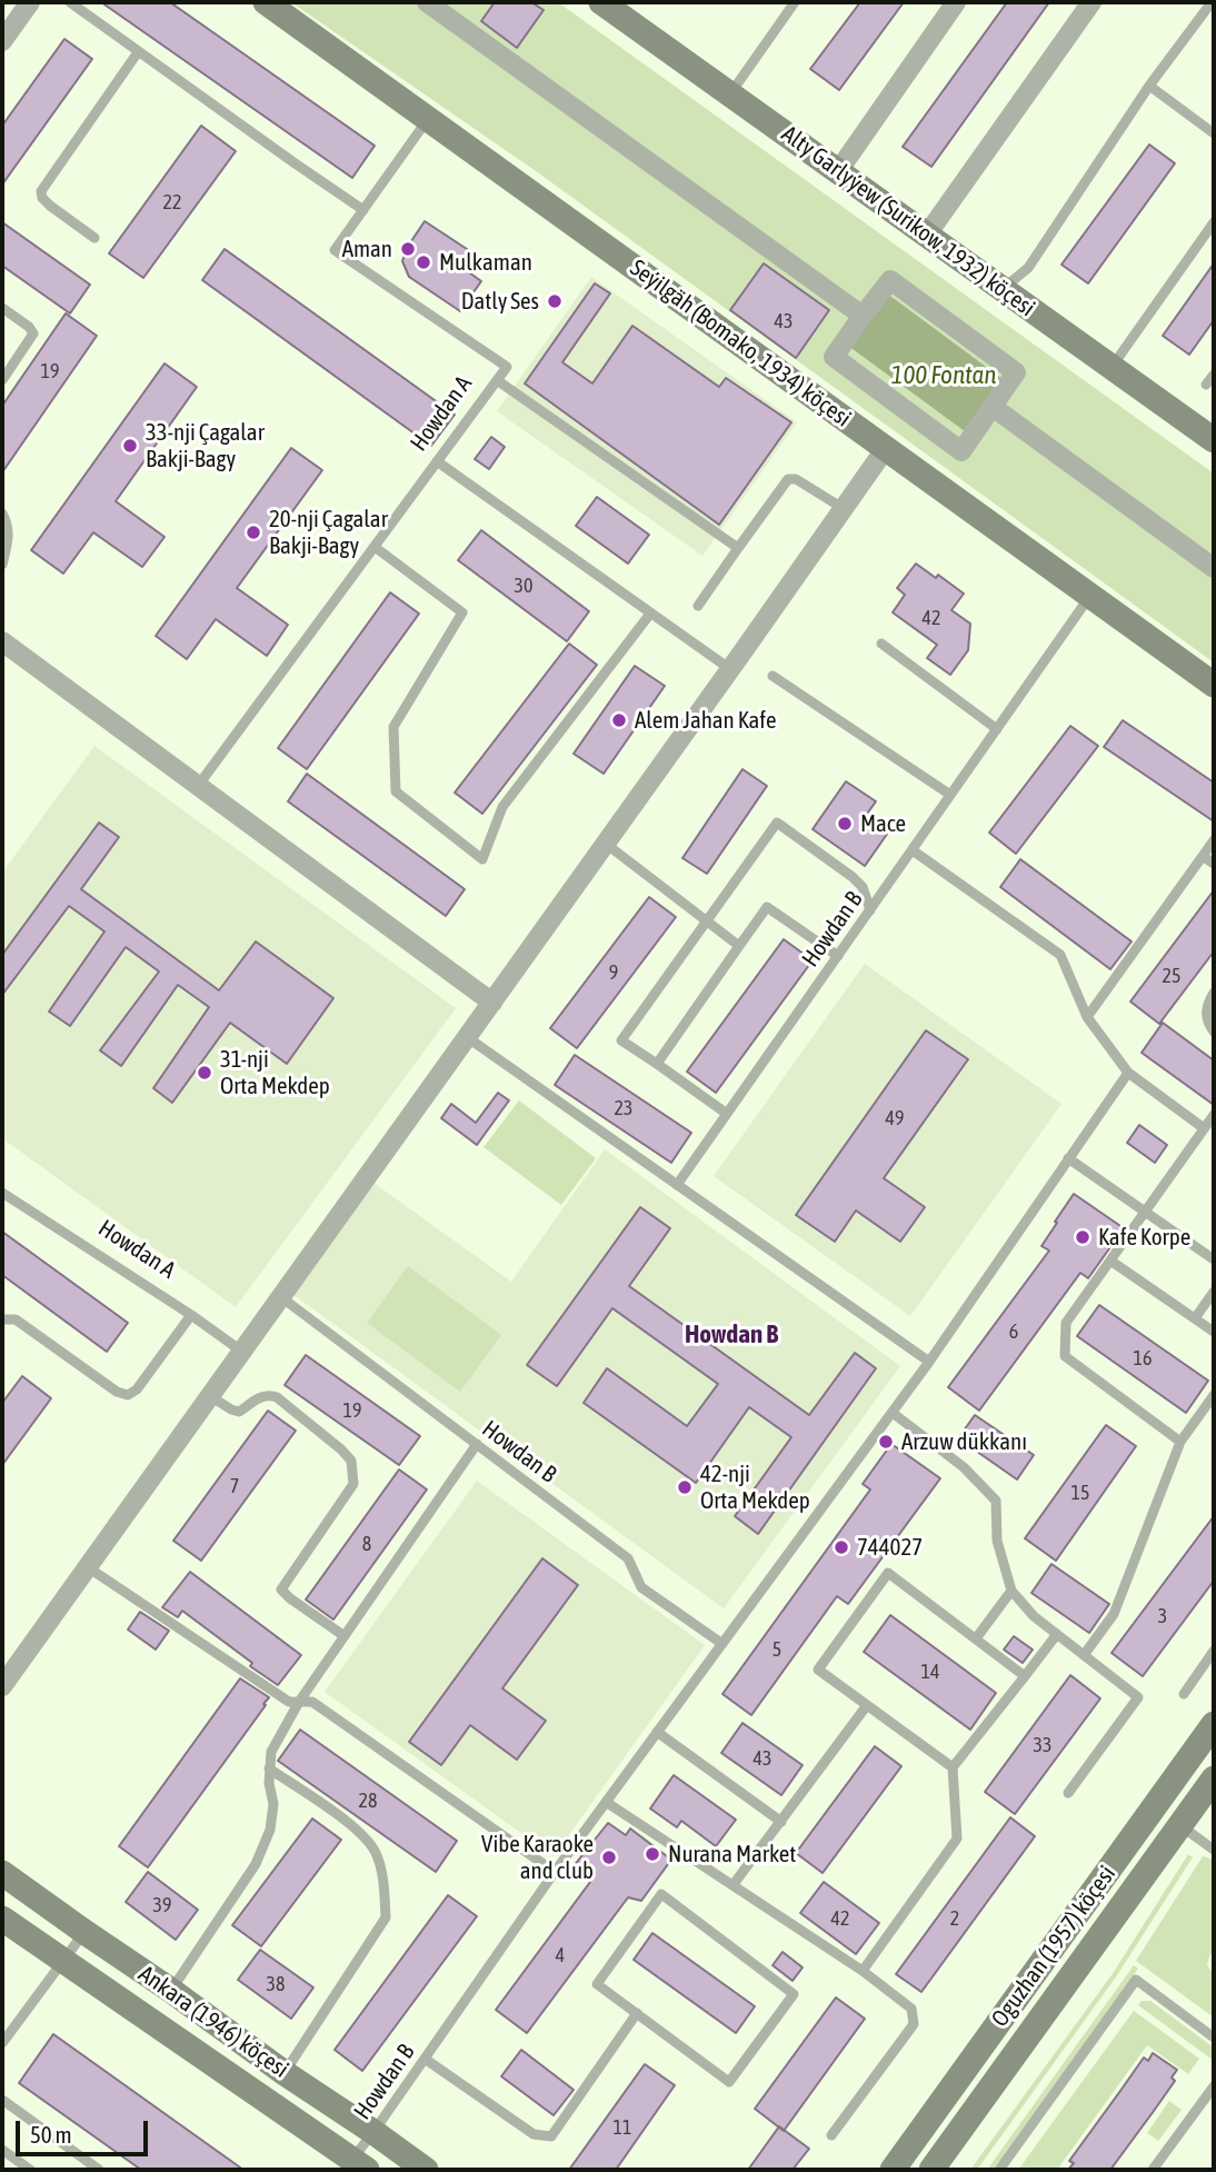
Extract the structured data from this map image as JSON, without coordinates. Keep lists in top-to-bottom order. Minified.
{"streets":{"main road":["Alty Garlyýew (Surikow, 1932) köçesi","Seýilgäh (Bomako, 1934) köçesi","Oguzhan (1957) köçesi","Ankara (1946) köçesi"],"lane":["Howdan A","Howdan B"]},"crossings":[["Seýilgäh (Bomako, 1934) köçesi","Howdan A"],["Seýilgäh (Bomako, 1934) köçesi","Howdan B"],["Howdan B","Ankara (1946) köçesi"]],"districts":["Howdan B"],"water":["100 Fontan"],"places":["Aman","Mulkaman","Datly Ses","33-nji Çagalar Bakji-Bagy","20-nji Çagalar Bakji-Bagy","Alem Jahan Kafe","Mace","31-nji Orta Mekdep","Kafe Korpe","Arzuw dükkanı","42-nji Orta Mekdep","744027","Nurana Market","Vibe Karaoke and club"],"house_numbers":["22","43","19","30","42","9","25","23","49","6","16","19","7","15","8","3","5","14","33","43","28","39","42","2","4","38","11"],"scale_bar":"50 m"}
